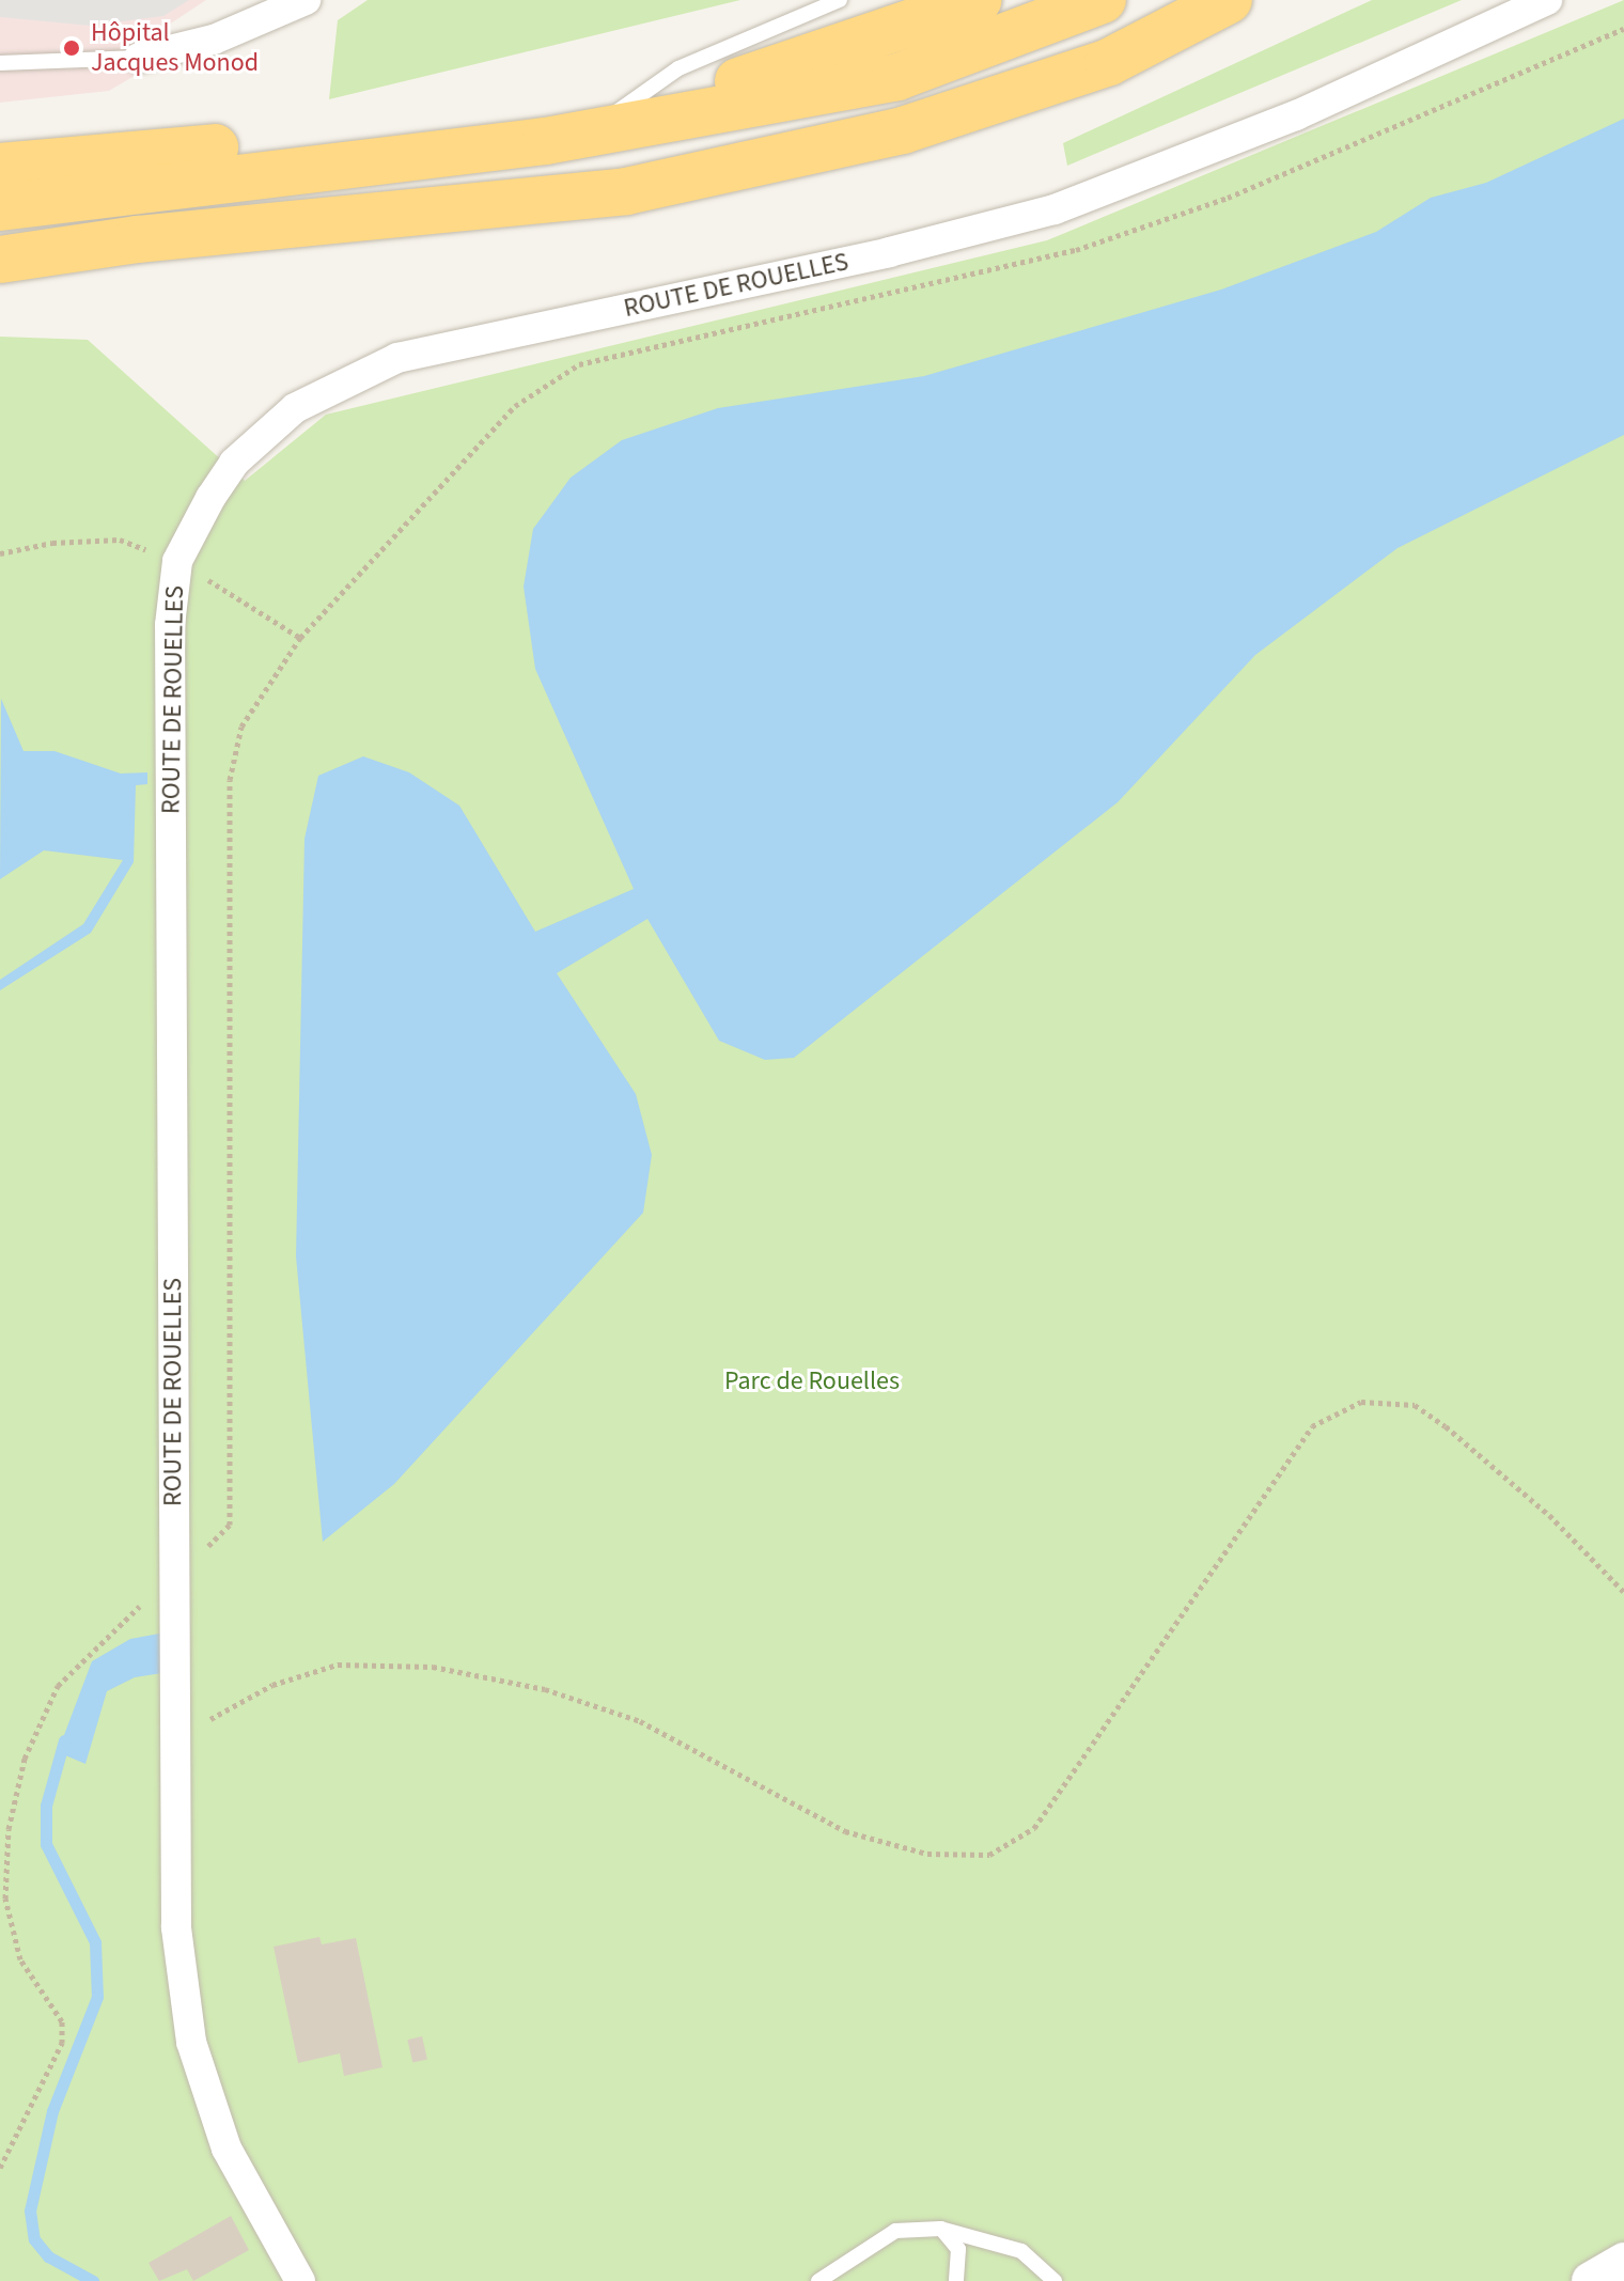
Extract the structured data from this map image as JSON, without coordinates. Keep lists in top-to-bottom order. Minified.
{"streets":{"street":["ROUTE DE ROUELLES"]},"parks":["Parc de Rouelles"],"places":["Hôpital Jacques Monod"]}
